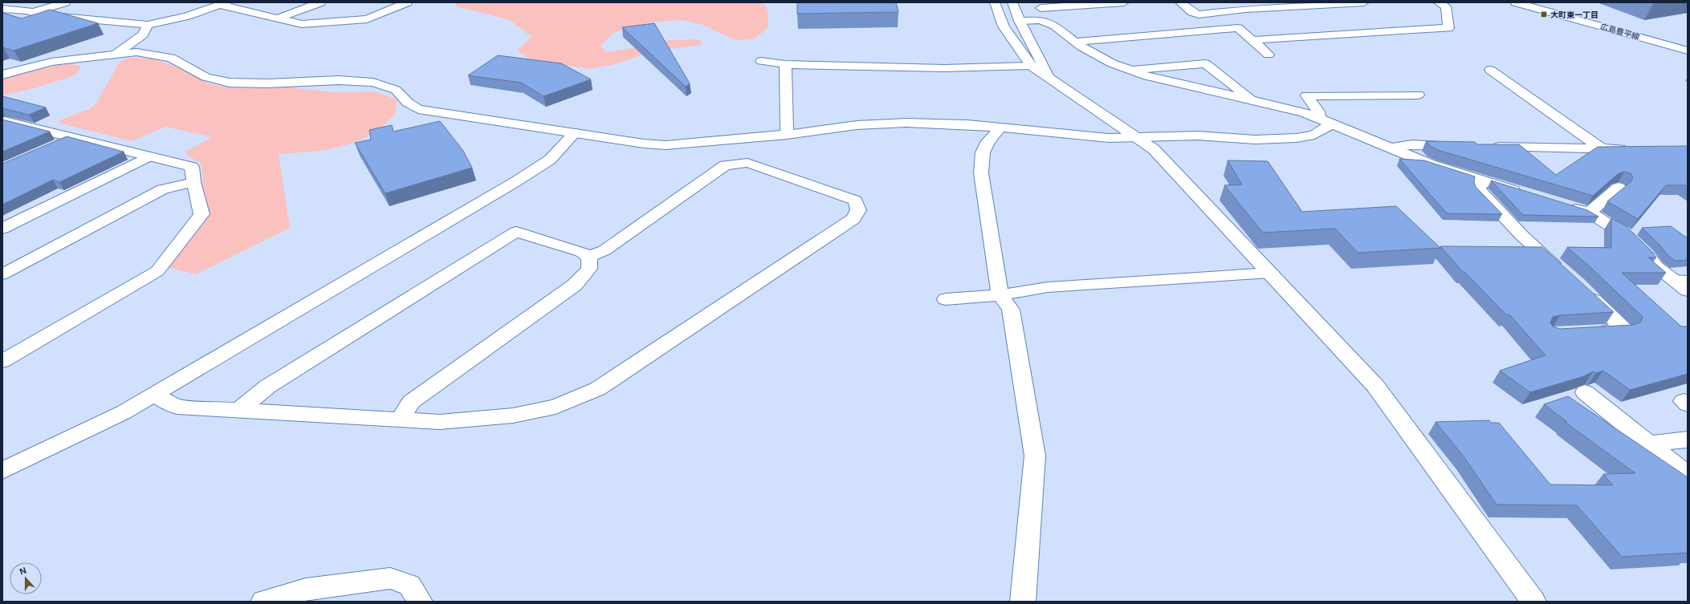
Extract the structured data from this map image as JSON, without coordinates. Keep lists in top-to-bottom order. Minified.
{"streets":{"street":["広島豊平線"]},"places":{"transit":["大町東一丁目"]},"north":"top"}
